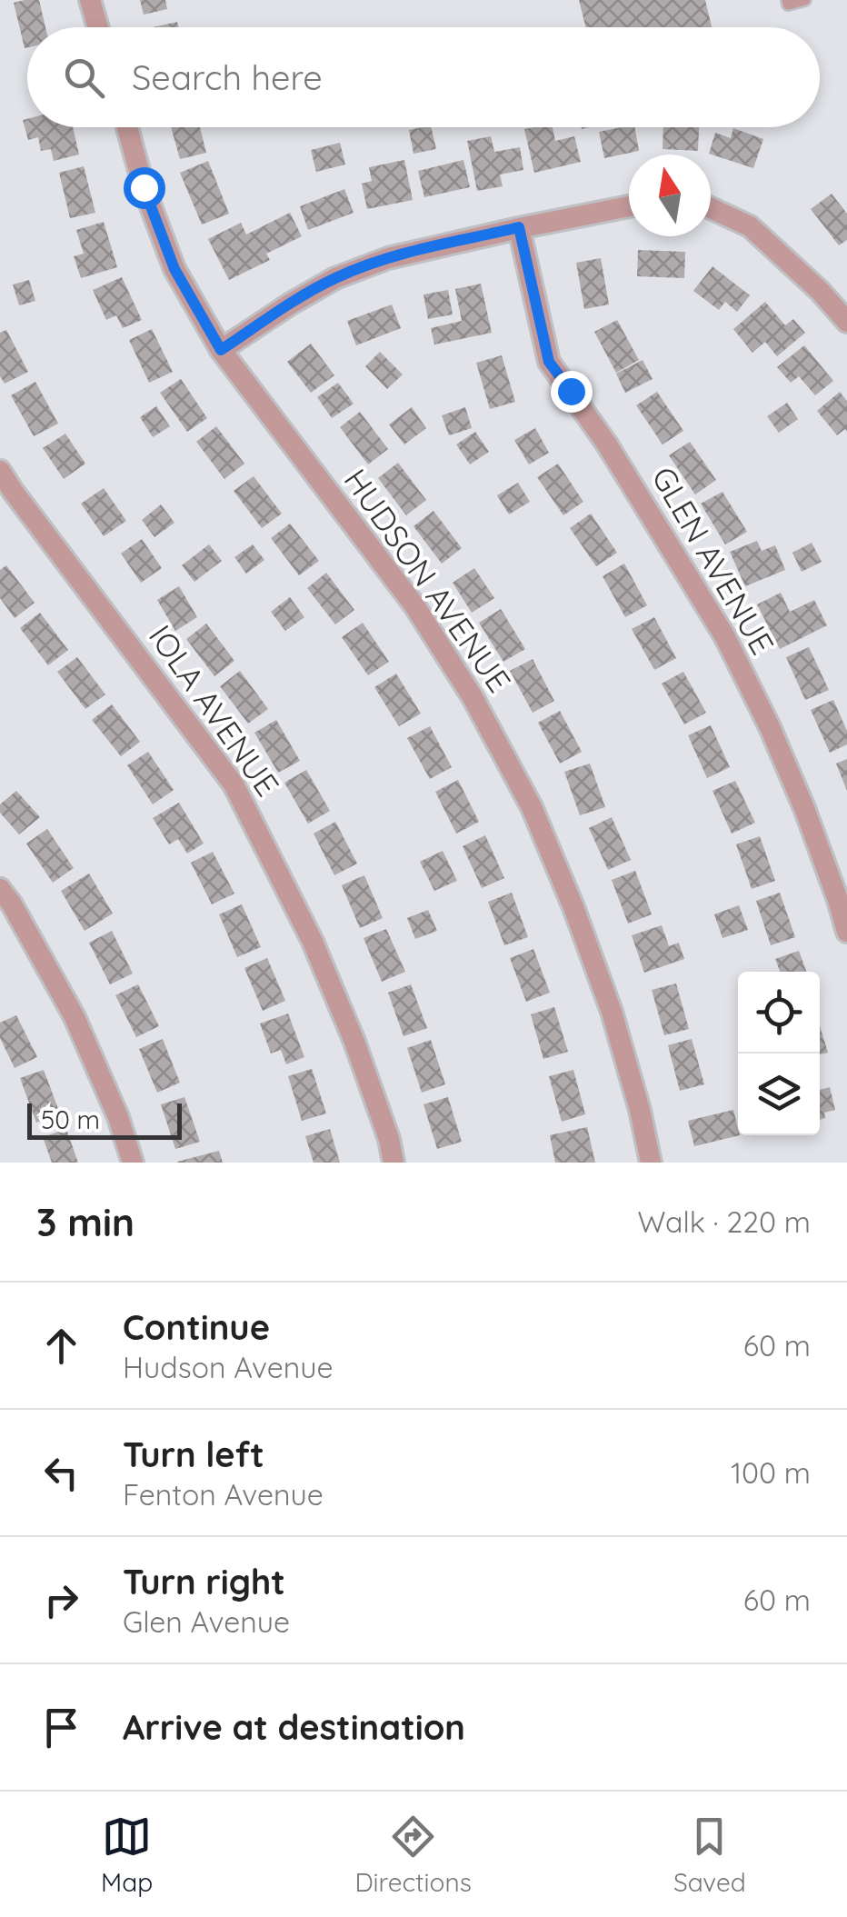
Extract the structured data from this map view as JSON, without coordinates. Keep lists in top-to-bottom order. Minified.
{"streets":{"street":["GLEN AVENUE","HUDSON AVENUE","IOLA AVENUE"]},"scale_bar":"50 m","north":"top","page":{"search":"Search here","scale":"50 m","heading":["3 min","Walk · 220 m"],"list":[["Continue","Hudson Avenue","60 m"],["Turn left","Fenton Avenue","100 m"],["Turn right","Glen Avenue","60 m"],"Arrive at destination"],"nav":["Map","Directions","Saved"]}}
